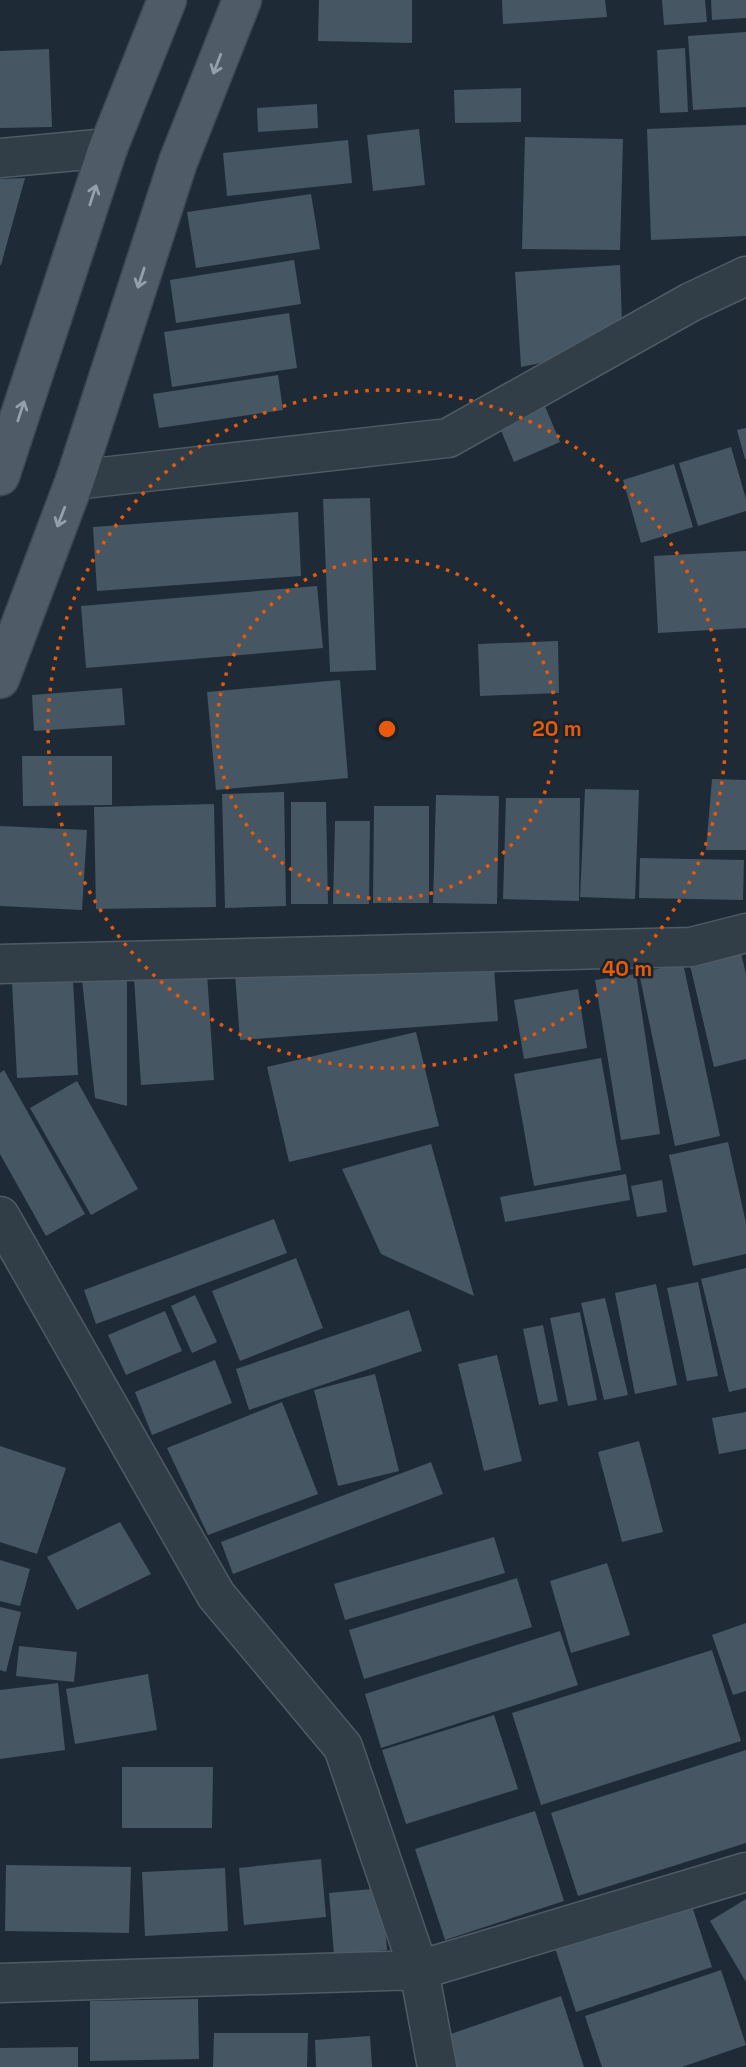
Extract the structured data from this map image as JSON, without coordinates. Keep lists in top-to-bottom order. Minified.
{"rings":["20 m","40 m"]}
